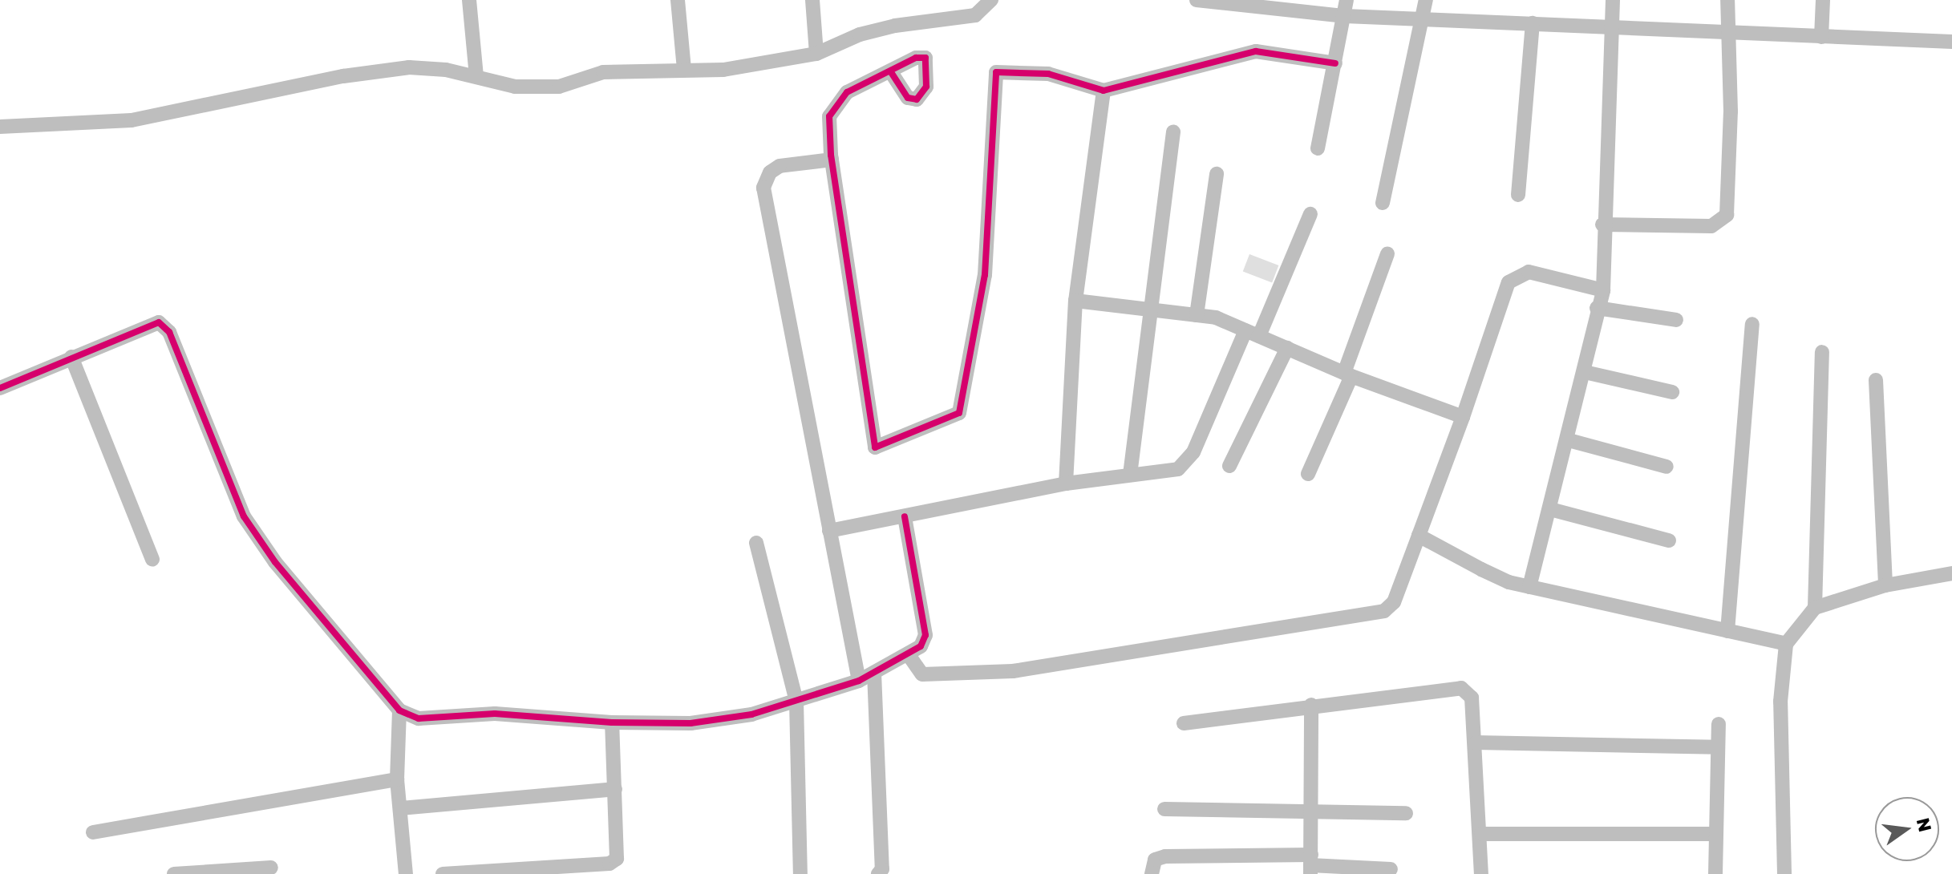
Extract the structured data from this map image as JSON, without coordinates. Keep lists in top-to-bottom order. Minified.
{"north":"right"}
